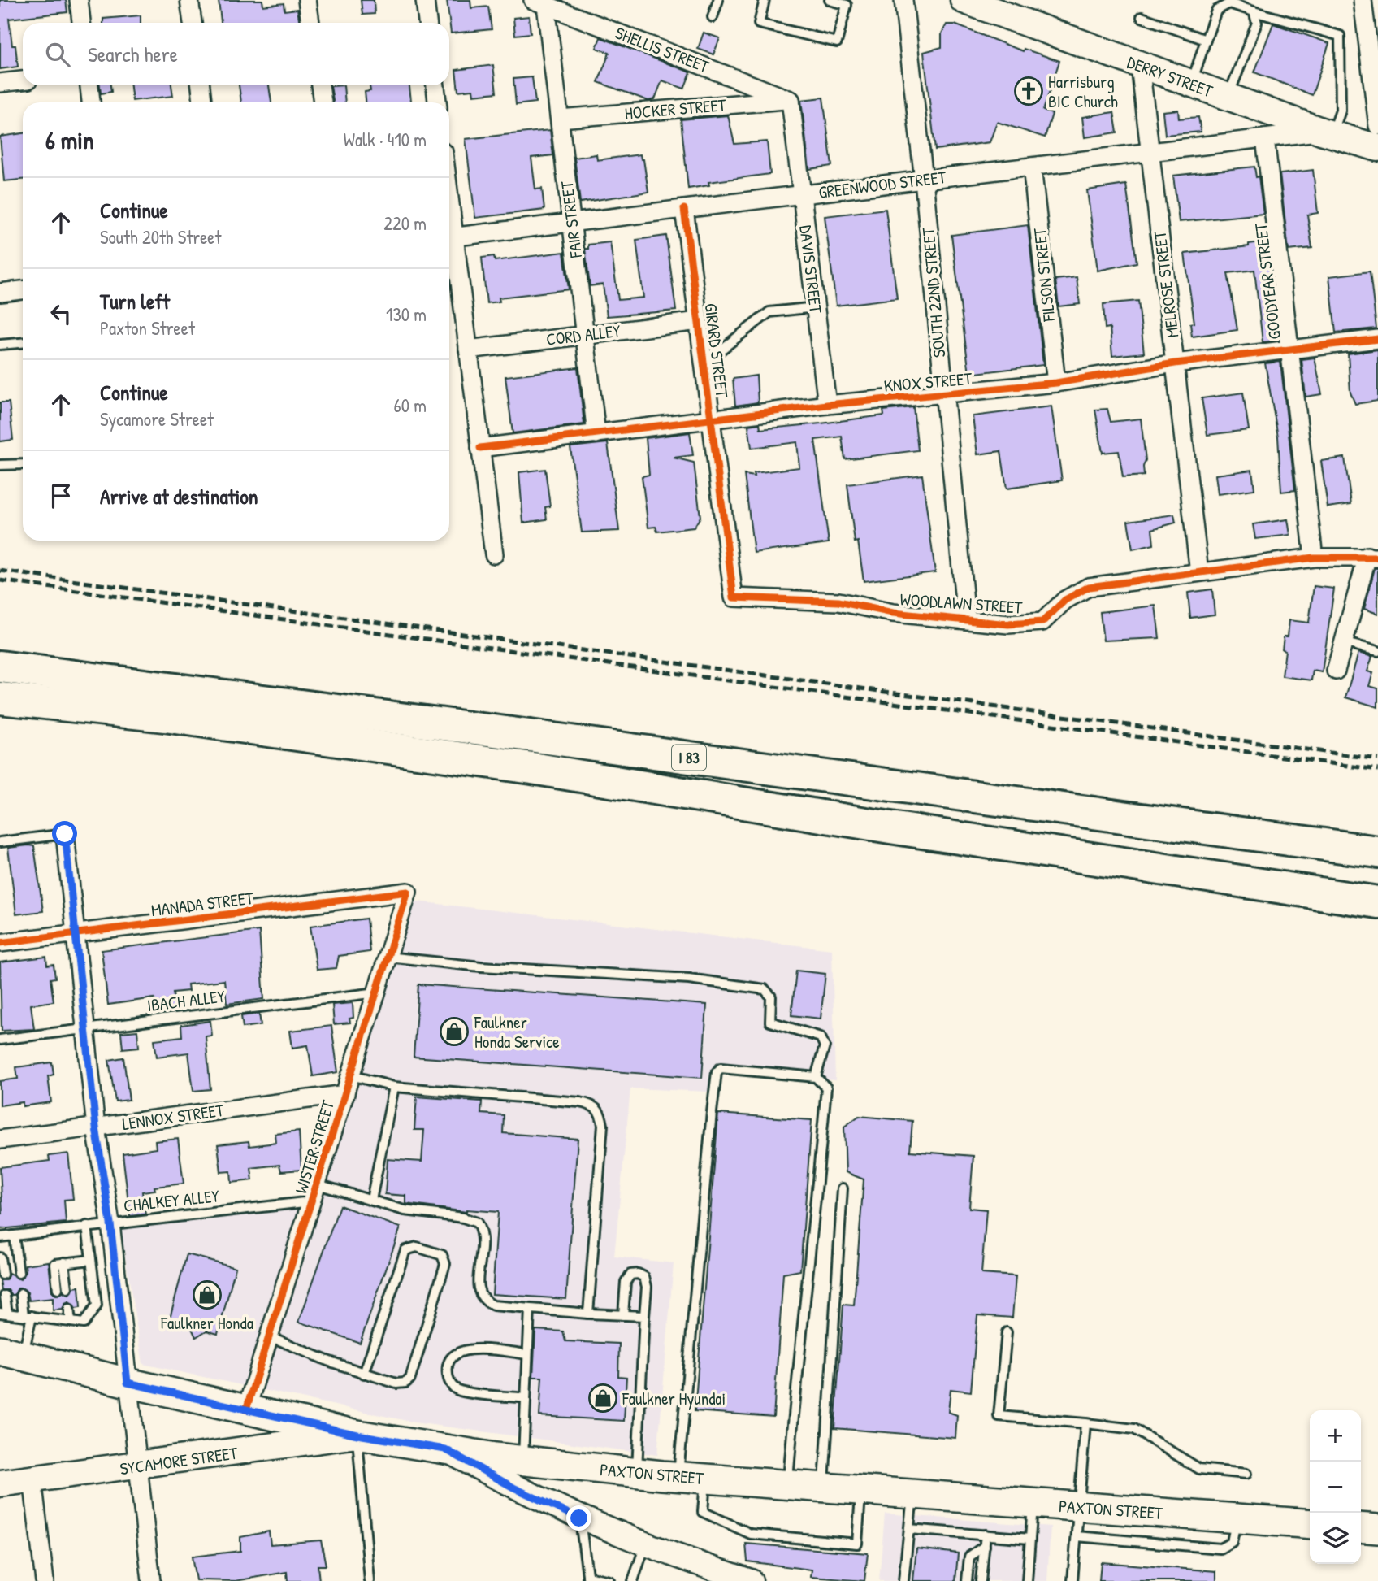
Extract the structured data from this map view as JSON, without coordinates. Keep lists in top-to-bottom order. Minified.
{"streets":{"highway":["I 83"],"main road":["DERRY STREET","SYCAMORE STREET","PAXTON STREET"],"street":["SHELLIS STREET","HOCKER STREET","GREENWOOD STREET","FAIR STREET","DAVIS STREET","FILSON STREET","GOODYEAR STREET","MELROSE STREET","SOUTH 22ND STREET","CORD ALLEY","GIRARD STREET","KNOX STREET","WOODLAWN STREET","MANADA STREET","LENNOX STREET","WISTER STREET"],"lane":["IBACH ALLEY","CHALKEY ALLEY"]},"crossings":[["SHELLIS STREET","HOCKER STREET"],["SHELLIS STREET","FAIR STREET"],["SHELLIS STREET","DAVIS STREET"],["DERRY STREET","GREENWOOD STREET"],["DERRY STREET","MELROSE STREET"],["HOCKER STREET","FAIR STREET"],["HOCKER STREET","DAVIS STREET"],["GREENWOOD STREET","FAIR STREET"],["GREENWOOD STREET","DAVIS STREET"],["GREENWOOD STREET","FILSON STREET"],["GREENWOOD STREET","GOODYEAR STREET"],["GREENWOOD STREET","MELROSE STREET"],["GREENWOOD STREET","SOUTH 22ND STREET"],["GREENWOOD STREET","GIRARD STREET"],["FAIR STREET","CORD ALLEY"],["FAIR STREET","KNOX STREET"],["DAVIS STREET","KNOX STREET"],["FILSON STREET","KNOX STREET"],["GOODYEAR STREET","KNOX STREET"],["GOODYEAR STREET","WOODLAWN STREET"],["MELROSE STREET","KNOX STREET"],["MELROSE STREET","WOODLAWN STREET"],["SOUTH 22ND STREET","KNOX STREET"],["SOUTH 22ND STREET","WOODLAWN STREET"],["CORD ALLEY","GIRARD STREET"],["GIRARD STREET","KNOX STREET"],["GIRARD STREET","WOODLAWN STREET"],["MANADA STREET","WISTER STREET"],["IBACH ALLEY","WISTER STREET"],["LENNOX STREET","WISTER STREET"],["WISTER STREET","CHALKEY ALLEY"],["WISTER STREET","PAXTON STREET"],["SYCAMORE STREET","PAXTON STREET"]],"places":{"church":["Harrisburg BIC Church"],"shop":["Faulkner Honda Service","Faulkner Honda","Faulkner Hyundai"]},"page":{"search":"Search here","heading":["6 min","Walk · 410 m"],"list":[["Continue","South 20th Street","220 m"],["Turn left","Paxton Street","130 m"],["Continue","Sycamore Street","60 m"],"Arrive at destination"],"map_buttons":["+","−"]}}
